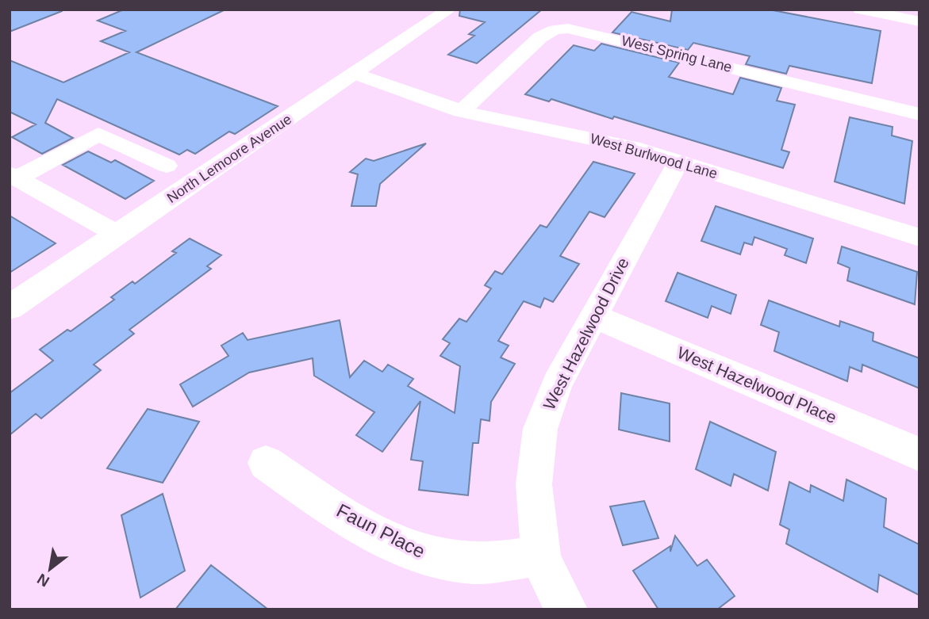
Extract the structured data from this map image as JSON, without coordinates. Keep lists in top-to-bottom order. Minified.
{"streets":{"main road":["North Lemoore Avenue"],"street":["West Spring Lane","West Burlwood Lane","West Hazelwood Drive","West Hazelwood Place","Faun Place"]},"crossings":[["West Spring Lane","West Burlwood Lane"],["West Burlwood Lane","North Lemoore Avenue"],["West Burlwood Lane","West Hazelwood Drive"],["West Hazelwood Drive","West Hazelwood Place"],["West Hazelwood Drive","Faun Place"]],"north":"bottom left"}
